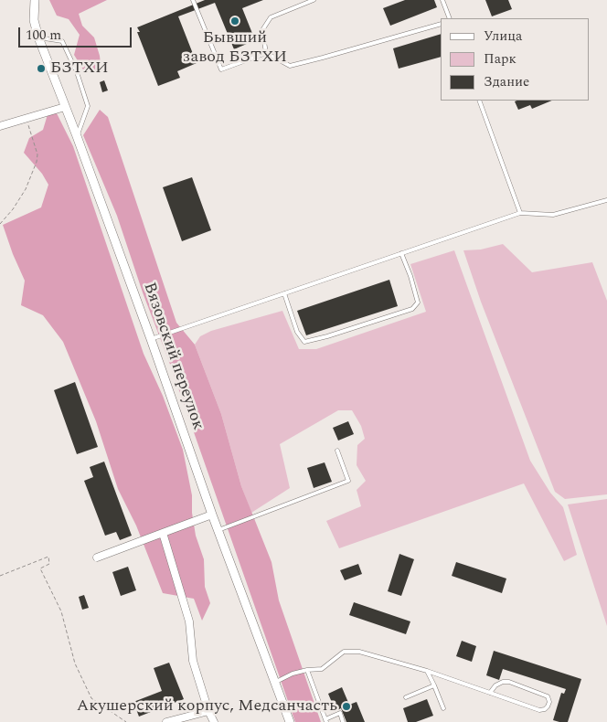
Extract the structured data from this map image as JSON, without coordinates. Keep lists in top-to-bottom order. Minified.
{"streets":{"street":["Вязовский переулок"]},"places":["Бывший завод БЗТХИ","БЗТХИ","Акушерский корпус, Медсанчасть"],"legend":["Улица","Парк","Здание"],"scale_bar":"100 m"}
